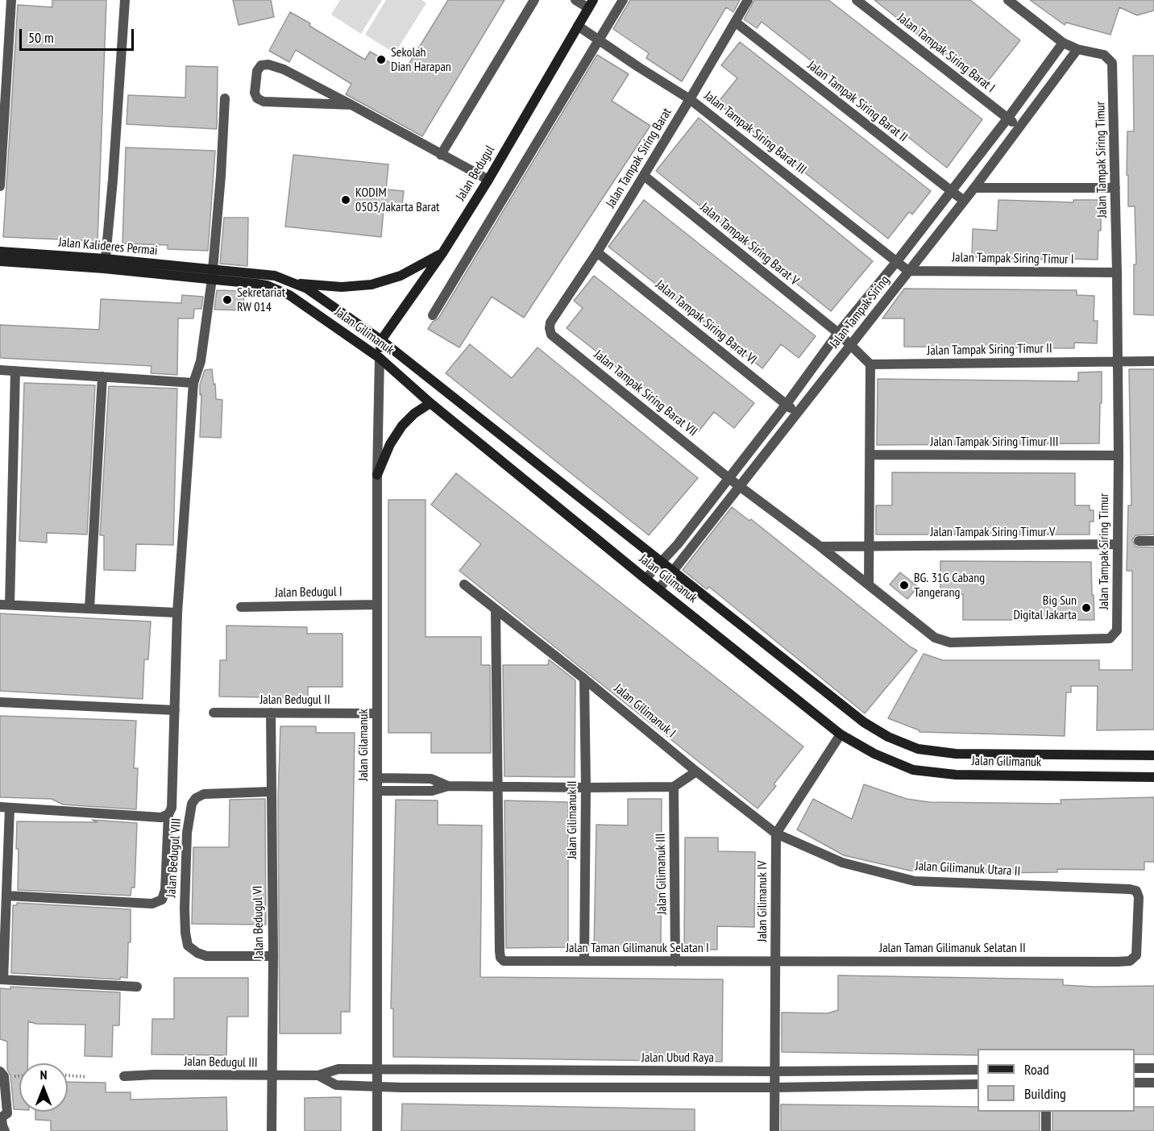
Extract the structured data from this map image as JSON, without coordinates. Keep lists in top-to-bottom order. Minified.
{"streets":{"street":["Jalan Tampak Siring Barat I","Jalan Tampak Siring Barat II","Jalan Tampak Siring Barat III","Jalan Tampak Siring Barat","Jalan Tampak Siring Timur","Jalan Bedugul","Jalan Tampak Siring Barat V","Jalan Kalideres Permai","Jalan Tampak Siring Timur I","Jalan Tampak Siring","Jalan Tampak Siring Barat VI","Jalan Gilimanuk","Jalan Tampak Siring Timur II","Jalan Tampak Siring Barat VII","Jalan Tampak Siring Timur III","Jalan Tampak Siring Timur V","Jalan Bedugul I","Jalan Bedugul II","Jalan Gilimanuk I","Jalan Gilamanuk","Jalan Gilimanuk II","Jalan Bedugul VIII","Jalan Gilimanuk Utara II","Jalan Gilimanuk III","Jalan Gilimanuk IV","Jalan Bedugul VI","Jalan Taman Gilimanuk Selatan I","Jalan Taman Gilimanuk Selatan II","Jalan Ubud Raya","Jalan Bedugul III"]},"crossings":[["Jalan Tampak Siring Barat I","Jalan Tampak Siring"],["Jalan Tampak Siring Barat II","Jalan Tampak Siring Barat"],["Jalan Tampak Siring Barat II","Jalan Tampak Siring"],["Jalan Tampak Siring Barat III","Jalan Tampak Siring Barat"],["Jalan Tampak Siring Barat III","Jalan Bedugul"],["Jalan Tampak Siring Barat III","Jalan Tampak Siring Timur I"],["Jalan Tampak Siring Barat III","Jalan Tampak Siring"],["Jalan Tampak Siring Barat","Jalan Tampak Siring Barat V"],["Jalan Tampak Siring Barat","Jalan Tampak Siring Barat VI"],["Jalan Tampak Siring Barat","Jalan Tampak Siring Barat VII"],["Jalan Tampak Siring Timur","Jalan Tampak Siring Timur I"],["Jalan Tampak Siring Timur","Jalan Tampak Siring"],["Jalan Tampak Siring Timur","Jalan Tampak Siring Timur II"],["Jalan Tampak Siring Timur","Jalan Tampak Siring Barat VII"],["Jalan Tampak Siring Timur","Jalan Tampak Siring Timur III"],["Jalan Tampak Siring Timur","Jalan Tampak Siring Timur V"],["Jalan Bedugul","Jalan Gilimanuk"],["Jalan Bedugul","Jalan Gilamanuk"],["Jalan Tampak Siring Barat V","Jalan Tampak Siring"],["Jalan Kalideres Permai","Jalan Gilimanuk"],["Jalan Tampak Siring Timur I","Jalan Tampak Siring"],["Jalan Tampak Siring","Jalan Tampak Siring Barat VI"],["Jalan Tampak Siring","Jalan Gilimanuk"],["Jalan Tampak Siring","Jalan Tampak Siring Barat VII"],["Jalan Gilimanuk","Jalan Gilamanuk"],["Jalan Bedugul I","Jalan Gilamanuk"],["Jalan Bedugul II","Jalan Gilamanuk"],["Jalan Bedugul II","Jalan Bedugul VI"],["Jalan Gilimanuk I","Jalan Gilimanuk II"],["Jalan Gilimanuk I","Jalan Gilimanuk Utara II"],["Jalan Gilimanuk I","Jalan Gilimanuk IV"],["Jalan Gilamanuk","Jalan Ubud Raya"],["Jalan Gilamanuk","Jalan Bedugul III"],["Jalan Gilimanuk II","Jalan Taman Gilimanuk Selatan I"],["Jalan Bedugul VIII","Jalan Bedugul VI"],["Jalan Gilimanuk Utara II","Jalan Gilimanuk IV"],["Jalan Gilimanuk Utara II","Jalan Taman Gilimanuk Selatan II"],["Jalan Gilimanuk III","Jalan Taman Gilimanuk Selatan I"],["Jalan Gilimanuk IV","Jalan Taman Gilimanuk Selatan I"],["Jalan Gilimanuk IV","Jalan Taman Gilimanuk Selatan II"],["Jalan Gilimanuk IV","Jalan Ubud Raya"],["Jalan Bedugul VI","Jalan Bedugul III"],["Jalan Taman Gilimanuk Selatan I","Jalan Taman Gilimanuk Selatan II"],["Jalan Ubud Raya","Jalan Bedugul III"]],"places":["Sekolah Dian Harapan","KODIM 0503/Jakarta Barat","Sekretariat RW 014","BG. 31G Cabang Tangerang","Big Sun Digital Jakarta"],"legend":["Road","Building"],"scale_bar":"50 m","north":"top"}
